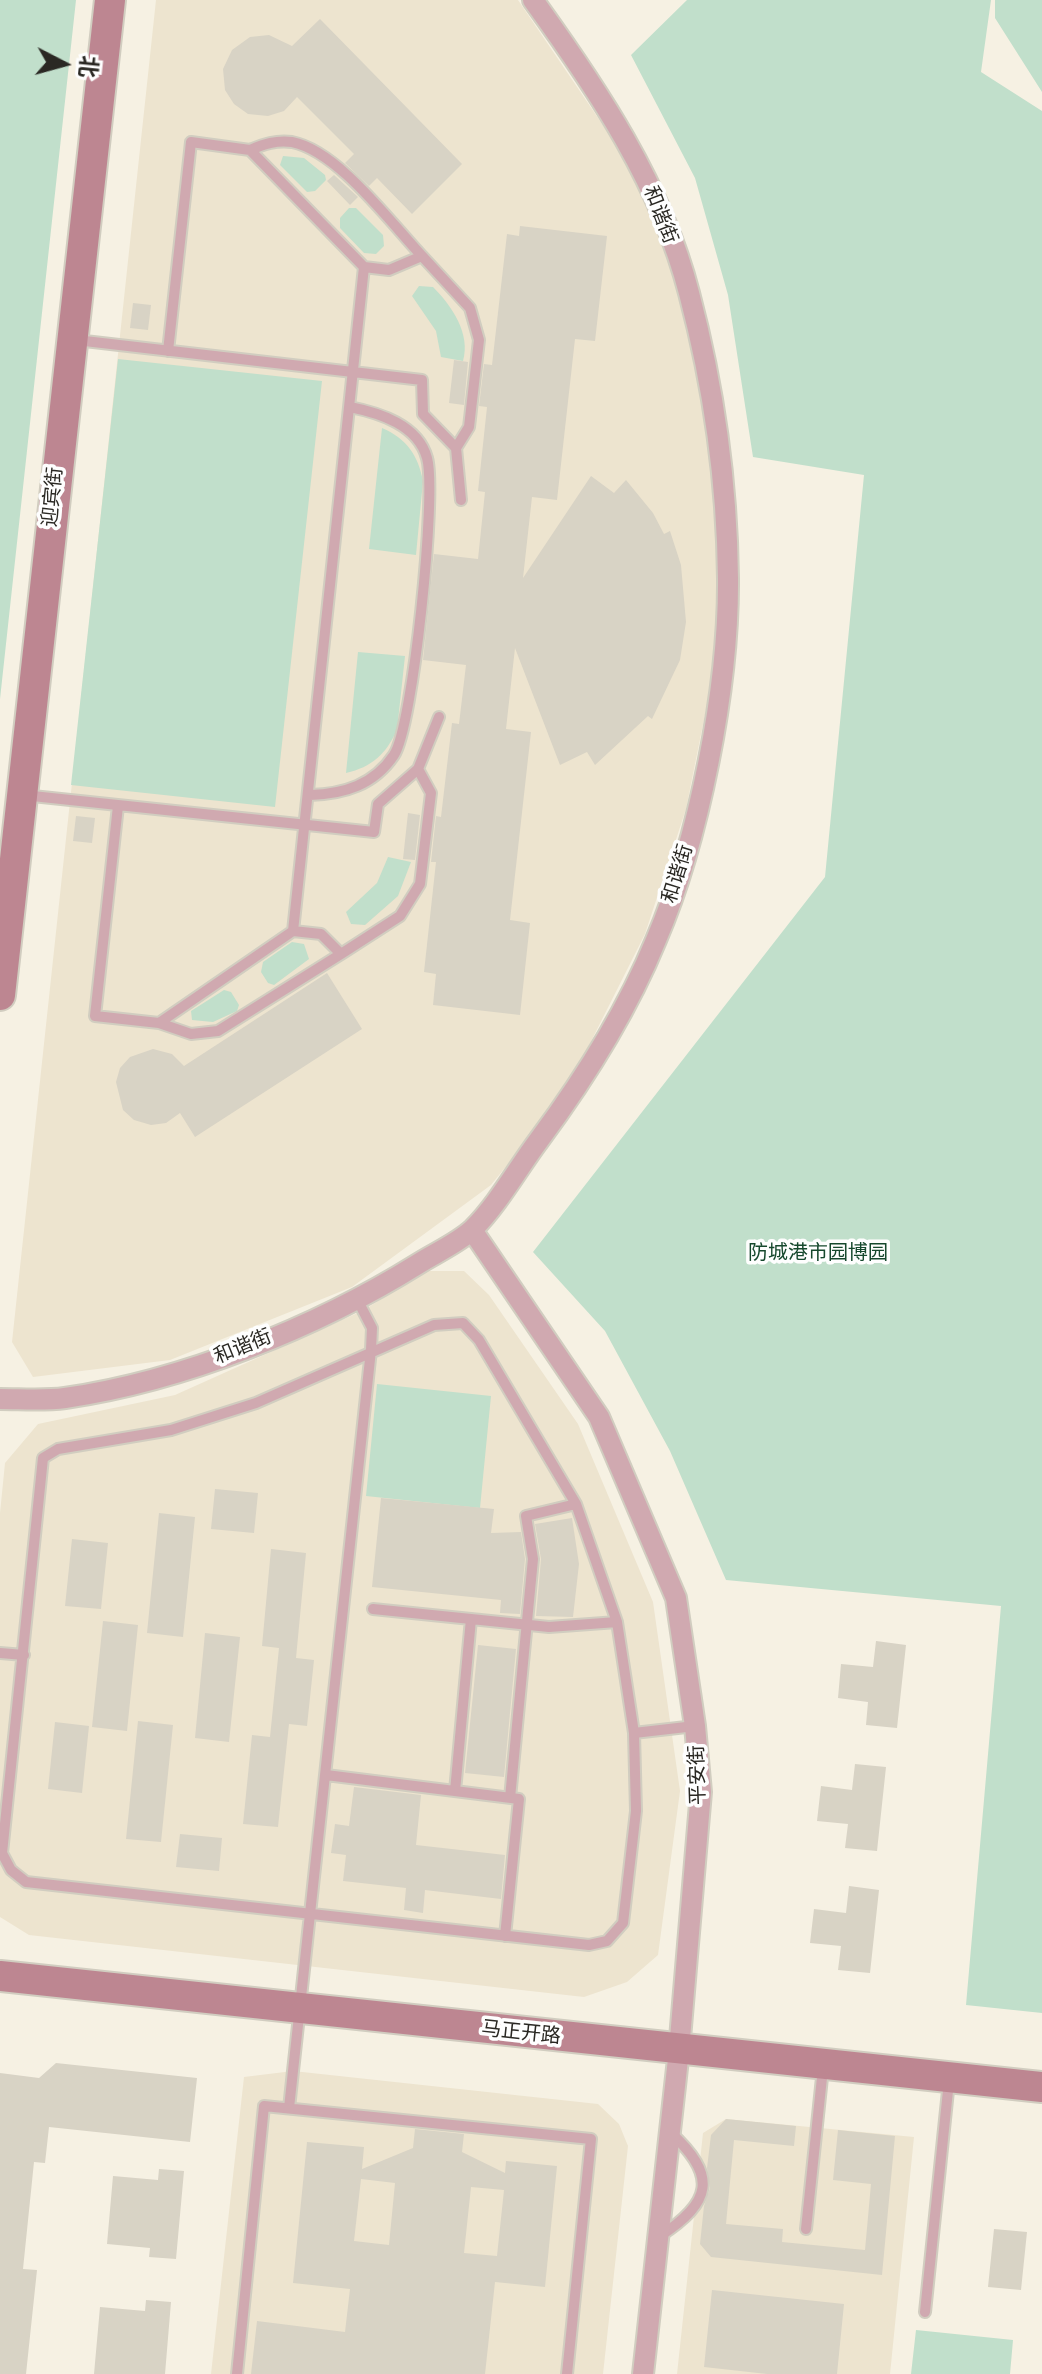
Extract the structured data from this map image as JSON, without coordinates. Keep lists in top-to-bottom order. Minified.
{"streets":{"main road":["迎宾街","马正开路"],"street":["和谐街","平安街"]},"crossings":[["和谐街","平安街"],["平安街","马正开路"]],"parks":["防城港市园博园"],"north":"right"}
